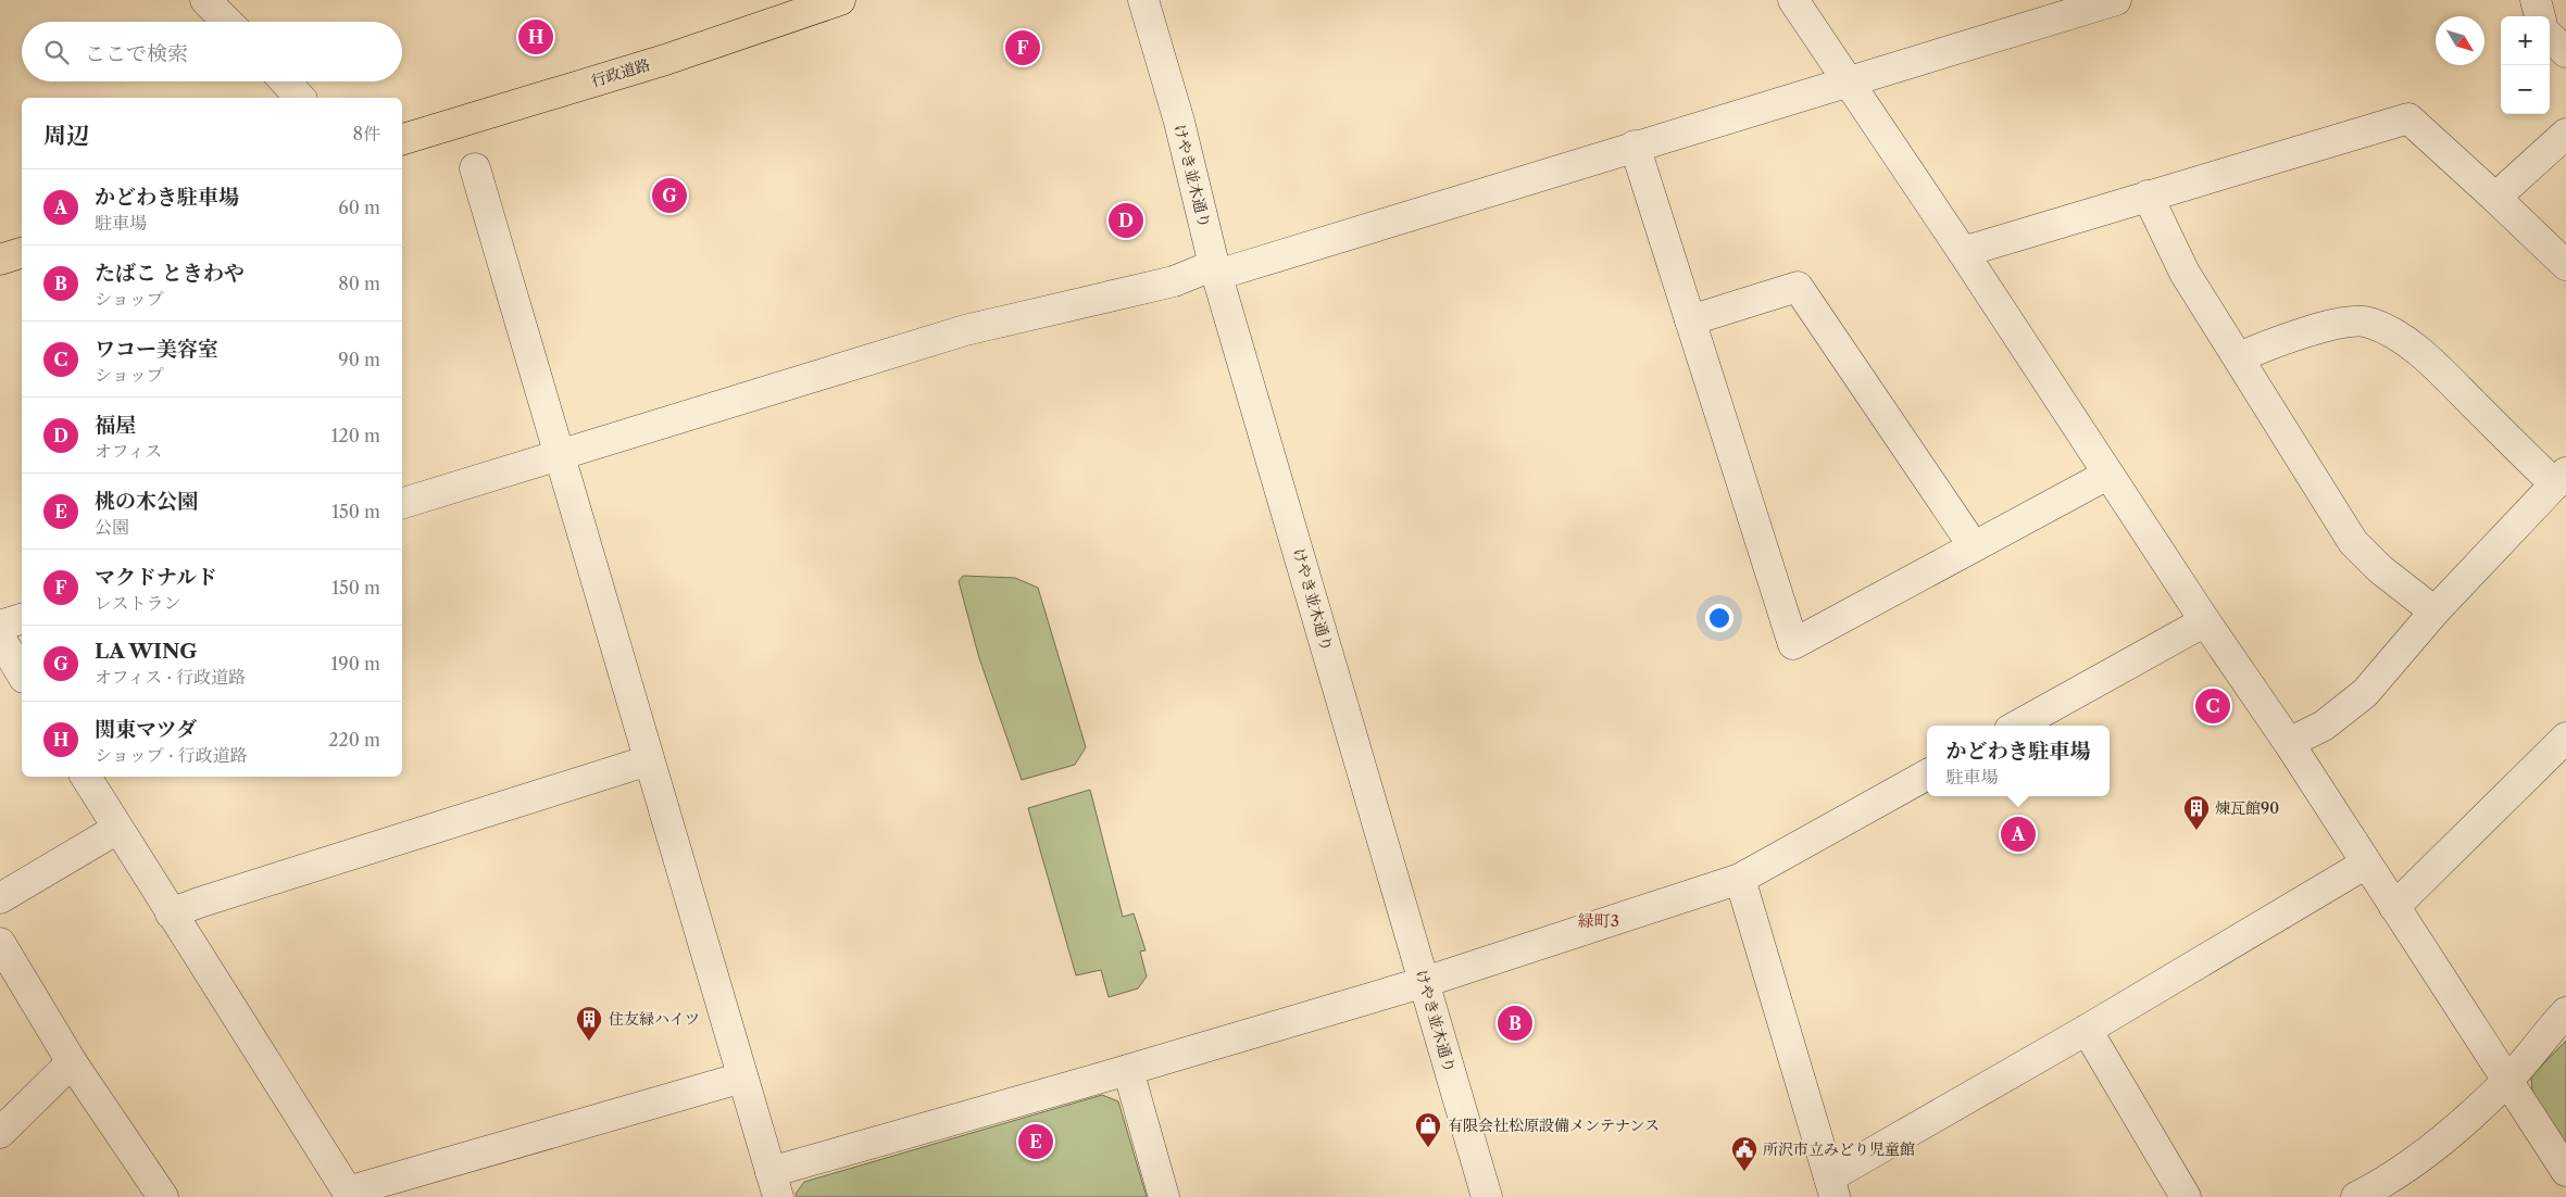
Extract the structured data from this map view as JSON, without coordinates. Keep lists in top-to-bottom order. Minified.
{"streets":{"highway":["行政道路"],"street":["けやき並木通り"]},"districts":["緑町3"],"places":{"building":["煉瓦館90","住友緑ハイツ"],"shop":["有限会社松原設備メンテナンス"],"public building":["所沢市立みどり児童館"]},"north":"bottom right","page":{"map_buttons":["+","−"],"pins":["H","F","G","D","C","A","B","E"],"search":"ここで検索","heading":["周辺","8件"],"list":[{"mark":"A","name":"かどわき駐車場","note":"駐車場","value":"60 m"},{"mark":"B","name":"たばこ ときわや","note":"ショップ","value":"80 m"},{"mark":"C","name":"ワコー美容室","note":"ショップ","value":"90 m"},{"mark":"D","name":"福屋","note":"オフィス","value":"120 m"},{"mark":"E","name":"桃の木公園","note":"公園","value":"150 m"},{"mark":"F","name":"マクドナルド","note":"レストラン","value":"150 m"},{"mark":"G","name":"LA WING","note":"オフィス · 行政道路","value":"190 m"},{"mark":"H","name":"関東マツダ","note":"ショップ · 行政道路","value":"220 m"}],"popup":["かどわき駐車場","駐車場"]}}
